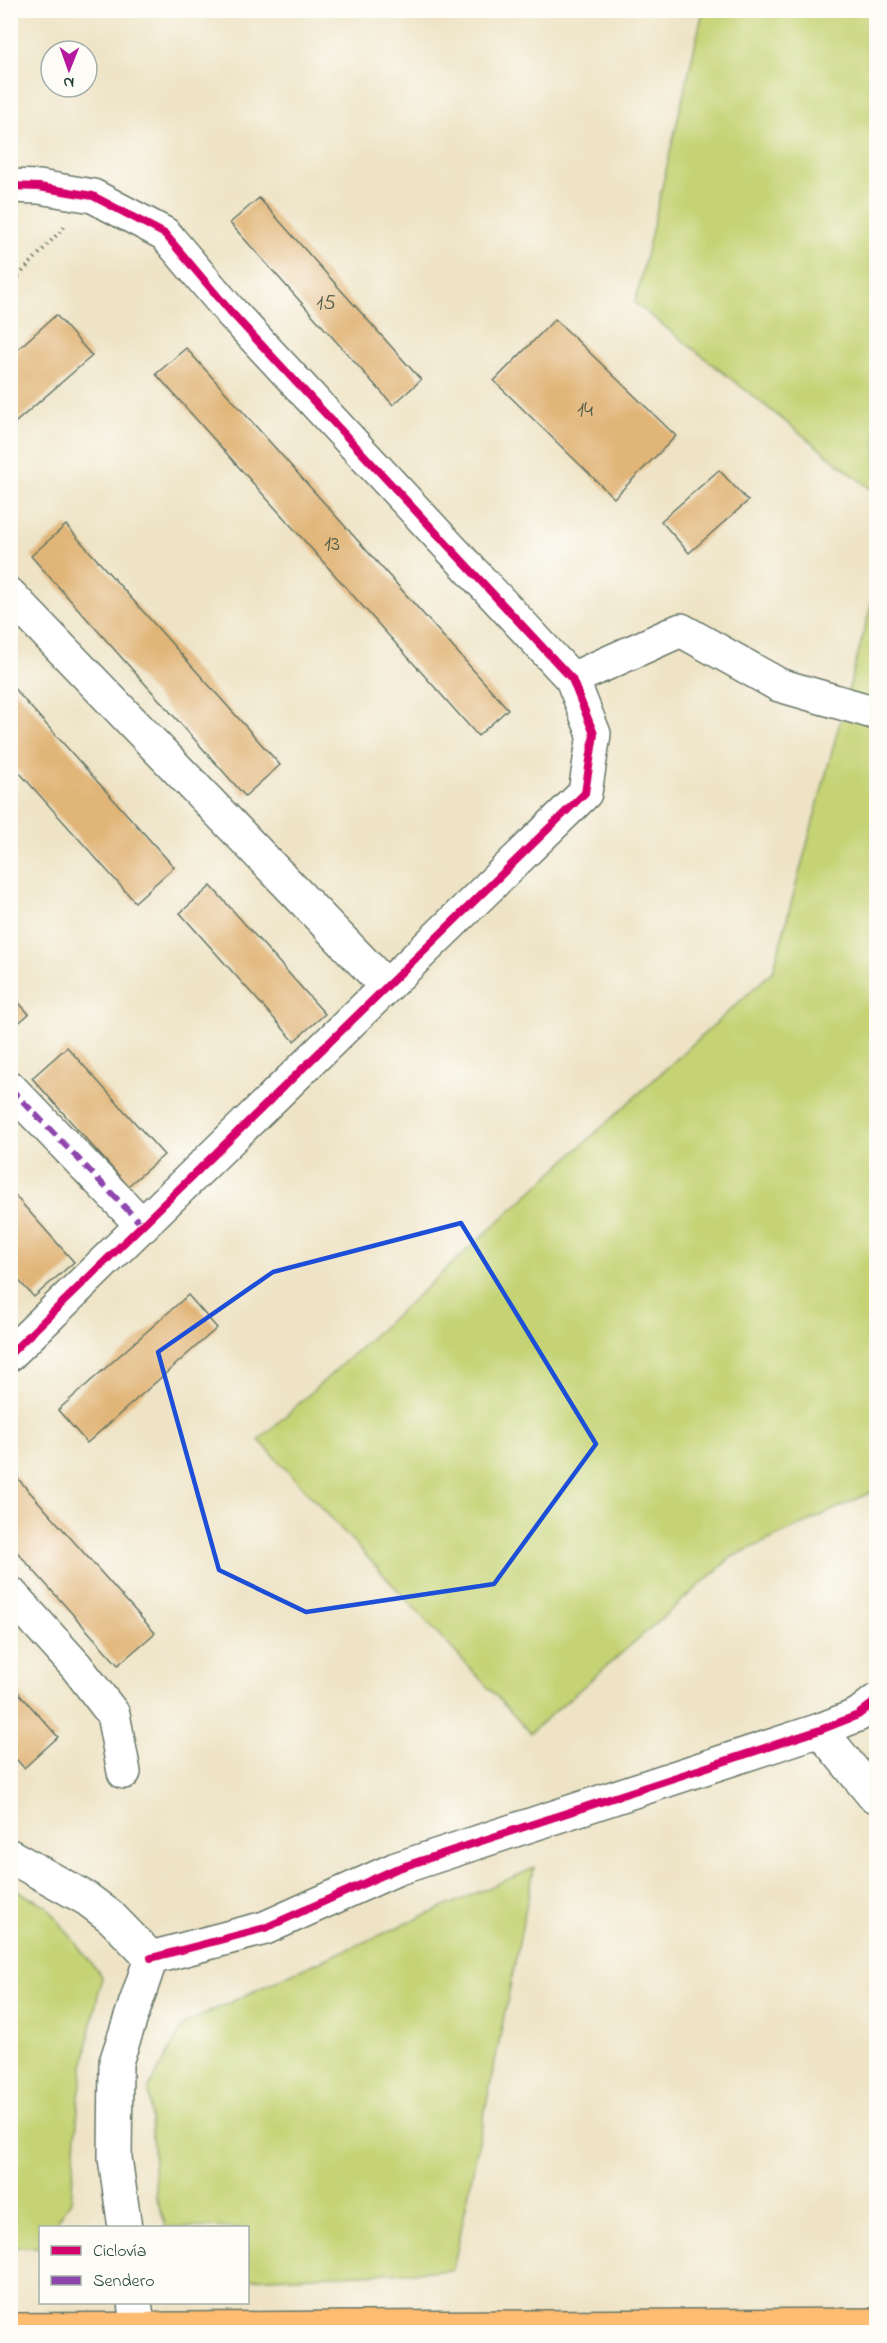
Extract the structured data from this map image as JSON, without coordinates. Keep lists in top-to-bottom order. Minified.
{"house_numbers":["15","14","13"],"legend":["Ciclovía","Sendero"],"north":"bottom"}
